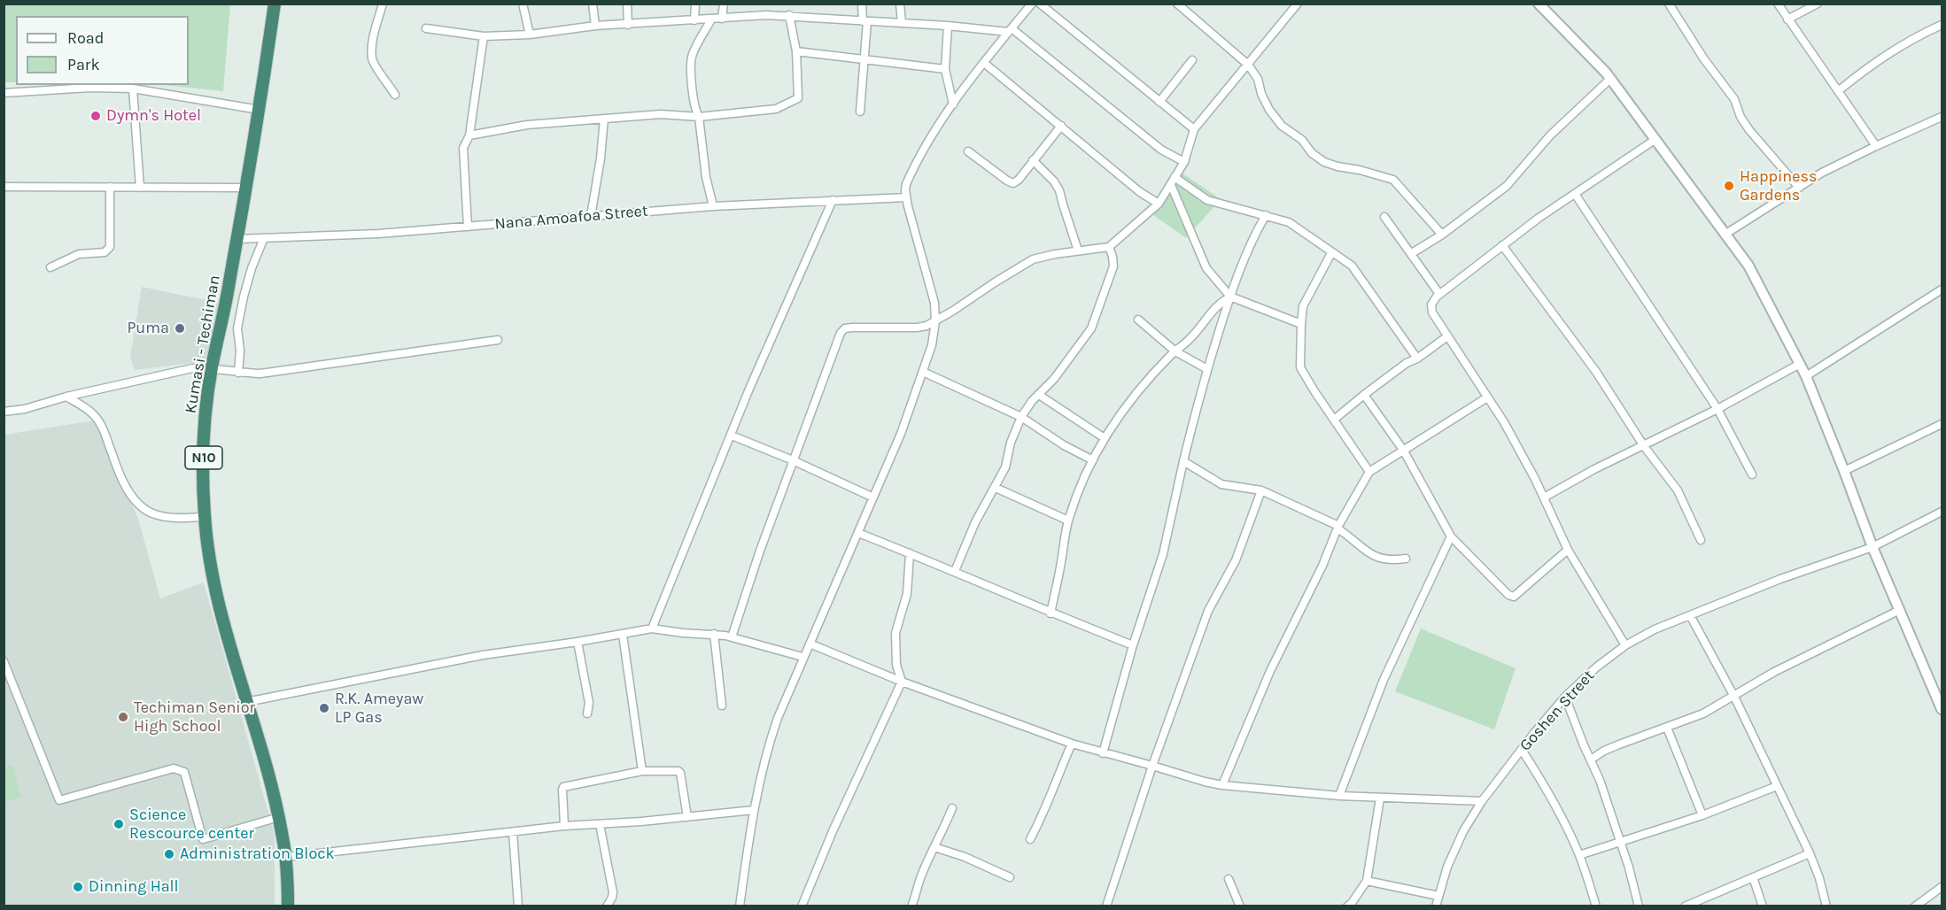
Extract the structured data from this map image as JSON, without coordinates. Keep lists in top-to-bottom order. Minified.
{"streets":{"highway":["Kumasi - Techiman","N10"],"street":["Nana Amoafoa Street","Goshen Street"]},"crossings":[["Nana Amoafoa Street","Kumasi - Techiman"]],"places":["Dymn's Hotel","Happiness Gardens","Puma","R.K. Ameyaw LP Gas","Techiman Senior High School","Science Rescource center","Administration Block","Dinning Hall"],"legend":["Road","Park"]}
